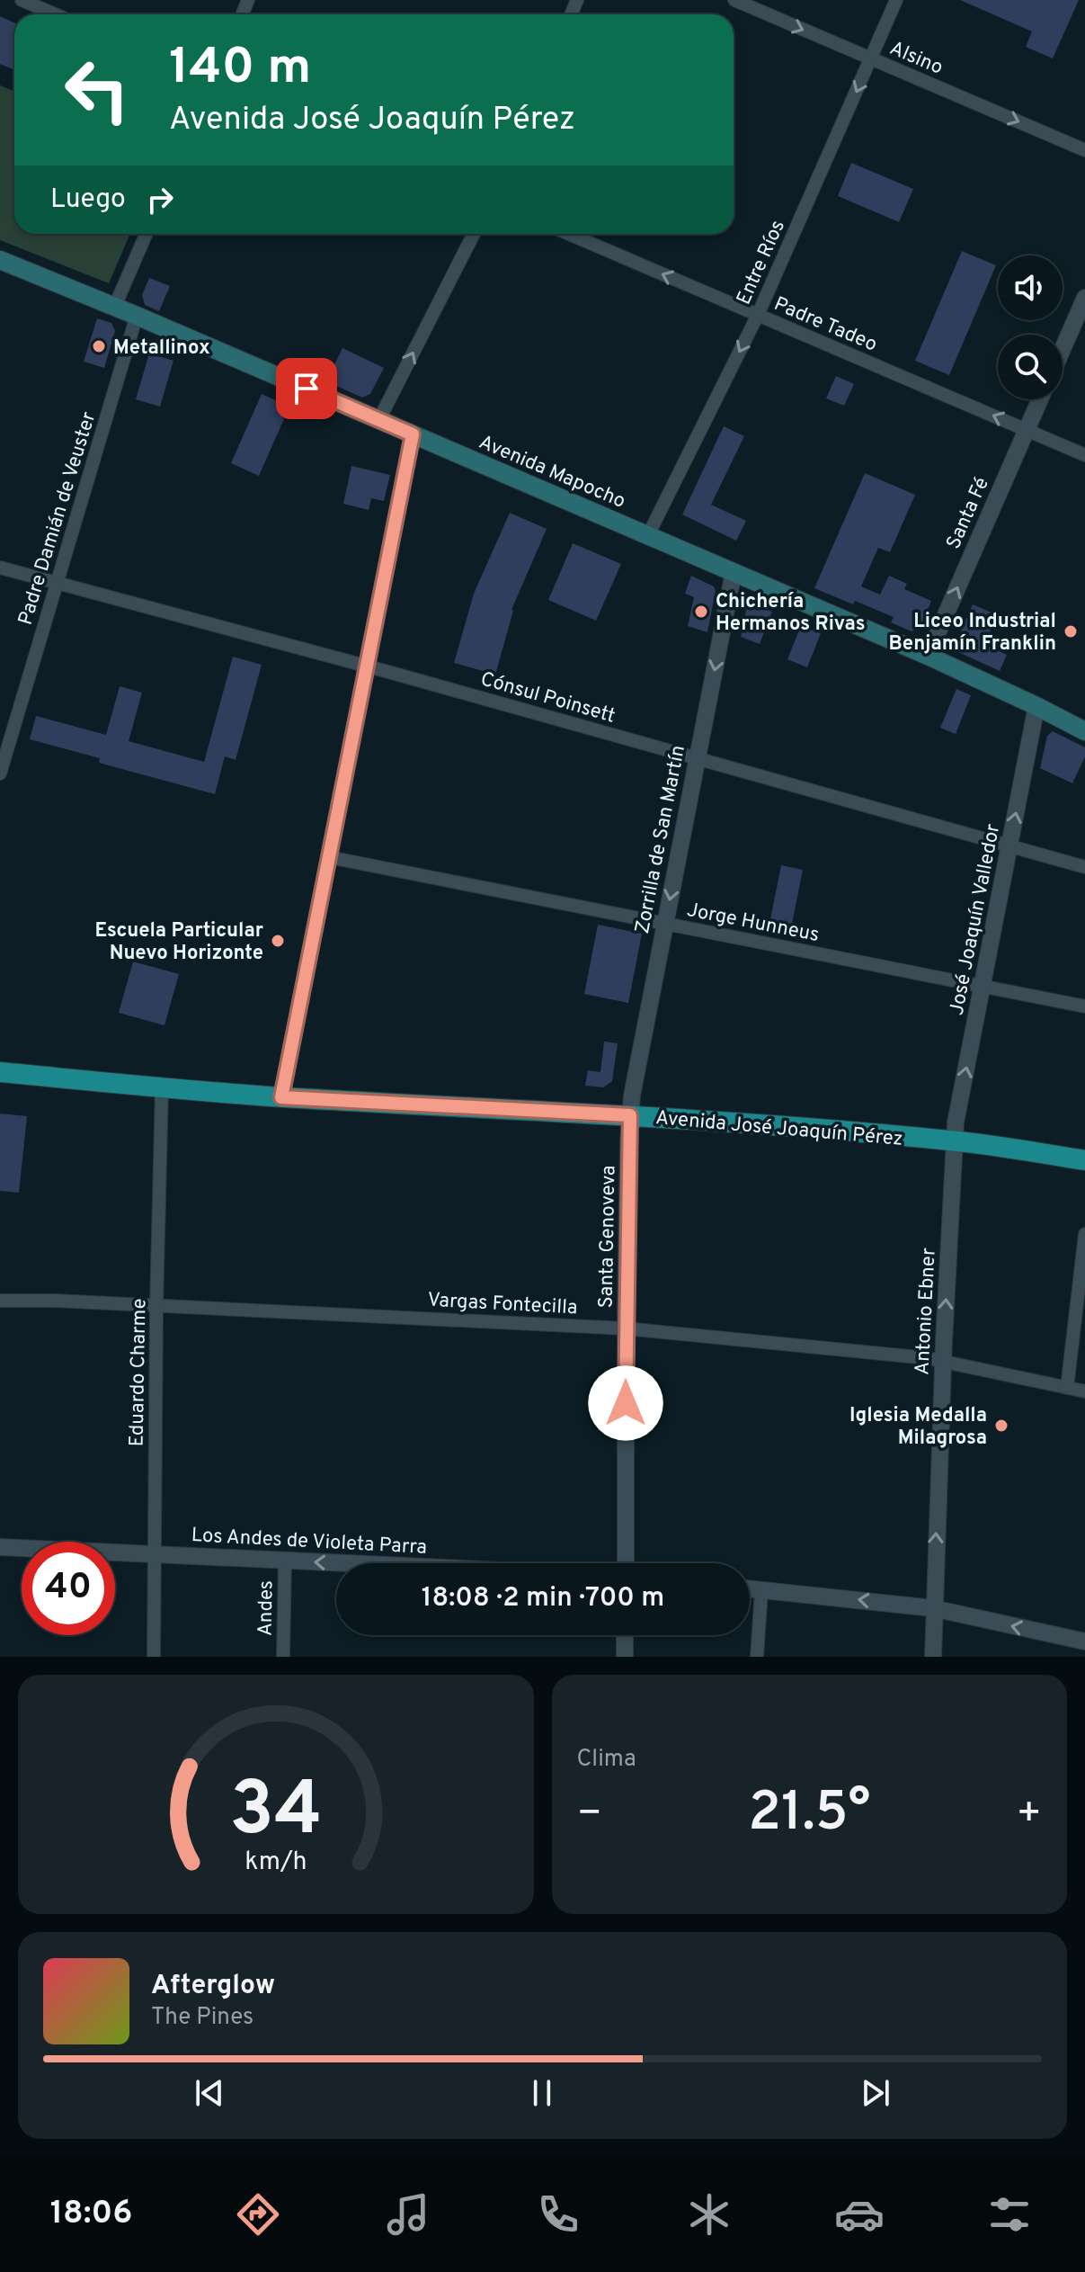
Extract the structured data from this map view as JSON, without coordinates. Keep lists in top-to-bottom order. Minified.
{"streets":{"main road":["Avenida Mapocho","Avenida José Joaquín Pérez"],"street":["Alsino","Entre Ríos","Padre Tadeo","Santa Fé","Padre Damián de Veuster","Cónsul Poinsett","Zorrilla de San Martín","José Joaquín Valledor","Jorge Hunneus","Santa Genoveva","Vargas Fontecilla","Antonio Ebner","Eduardo Charme","Los Andes de Violeta Parra","Andes"]},"crossings":[["Alsino","Entre Ríos"],["Entre Ríos","Padre Tadeo"],["Entre Ríos","Avenida Mapocho"],["Padre Tadeo","Santa Fé"],["Avenida Mapocho","Santa Fé"],["Avenida Mapocho","Padre Damián de Veuster"],["Avenida Mapocho","Zorrilla de San Martín"],["Avenida Mapocho","José Joaquín Valledor"],["Padre Damián de Veuster","Cónsul Poinsett"],["Cónsul Poinsett","Zorrilla de San Martín"],["Cónsul Poinsett","José Joaquín Valledor"],["Zorrilla de San Martín","Jorge Hunneus"],["Zorrilla de San Martín","Avenida José Joaquín Pérez"],["Zorrilla de San Martín","Santa Genoveva"],["José Joaquín Valledor","Jorge Hunneus"],["José Joaquín Valledor","Avenida José Joaquín Pérez"],["José Joaquín Valledor","Antonio Ebner"],["Avenida José Joaquín Pérez","Santa Genoveva"],["Avenida José Joaquín Pérez","Antonio Ebner"],["Avenida José Joaquín Pérez","Eduardo Charme"],["Santa Genoveva","Vargas Fontecilla"],["Vargas Fontecilla","Antonio Ebner"],["Vargas Fontecilla","Eduardo Charme"],["Eduardo Charme","Los Andes de Violeta Parra"],["Los Andes de Violeta Parra","Andes"]],"one_way":["Alsino","Entre Ríos","Padre Tadeo","Santa Fé","Zorrilla de San Martín","José Joaquín Valledor"],"places":["Metallinox","Chichería Hermanos Rivas","Liceo Industrial Benjamín Franklin","Escuela Particular Nuevo Horizonte","Iglesia Medalla Milagrosa"],"page":{"turn":["140 m","Avenida José Joaquín Pérez"],"then":"Luego","limit":"40","trip":"18:08 · 2 min · 700 m","tile":"Clima","heat":["−","21.5°","+"],"song":["Afterglow","The Pines"],"tabs":"18:06","gauge":["34","km/h"]}}
